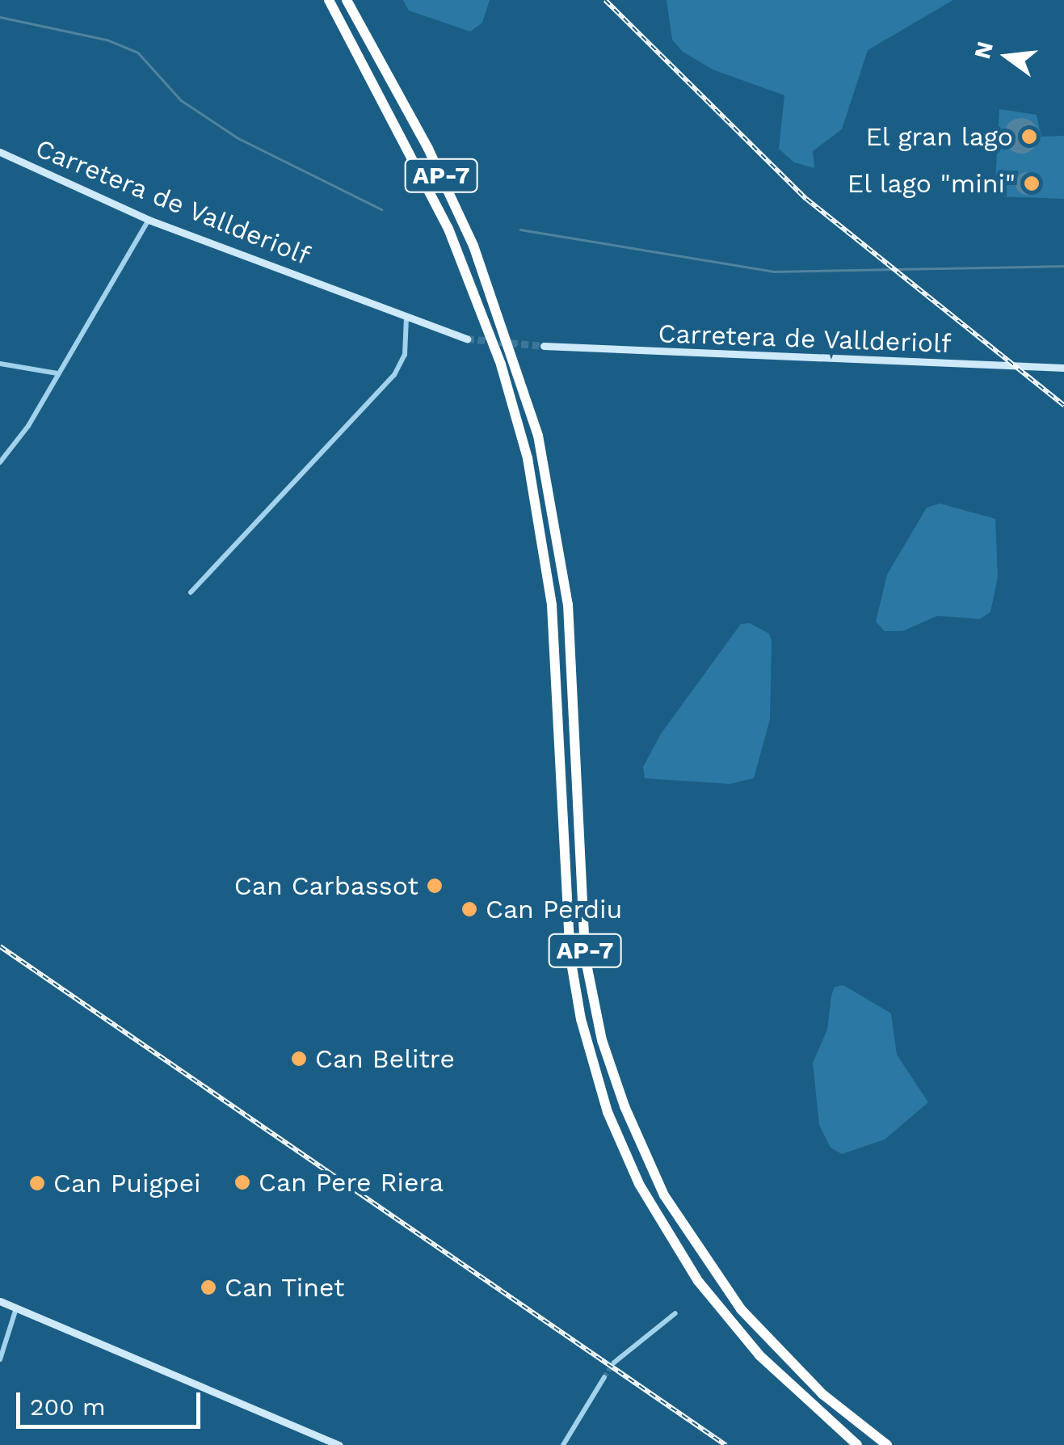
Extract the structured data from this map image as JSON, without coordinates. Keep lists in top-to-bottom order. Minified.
{"streets":{"highway":["AP-7"],"street":["Carretera de Vallderiolf"]},"places":["El gran lago","El lago \"mini\"","Can Carbassot","Can Perdiu","Can Belitre","Can Pere Riera","Can Puigpei","Can Tinet"],"scale_bar":"200 m","north":"left"}
